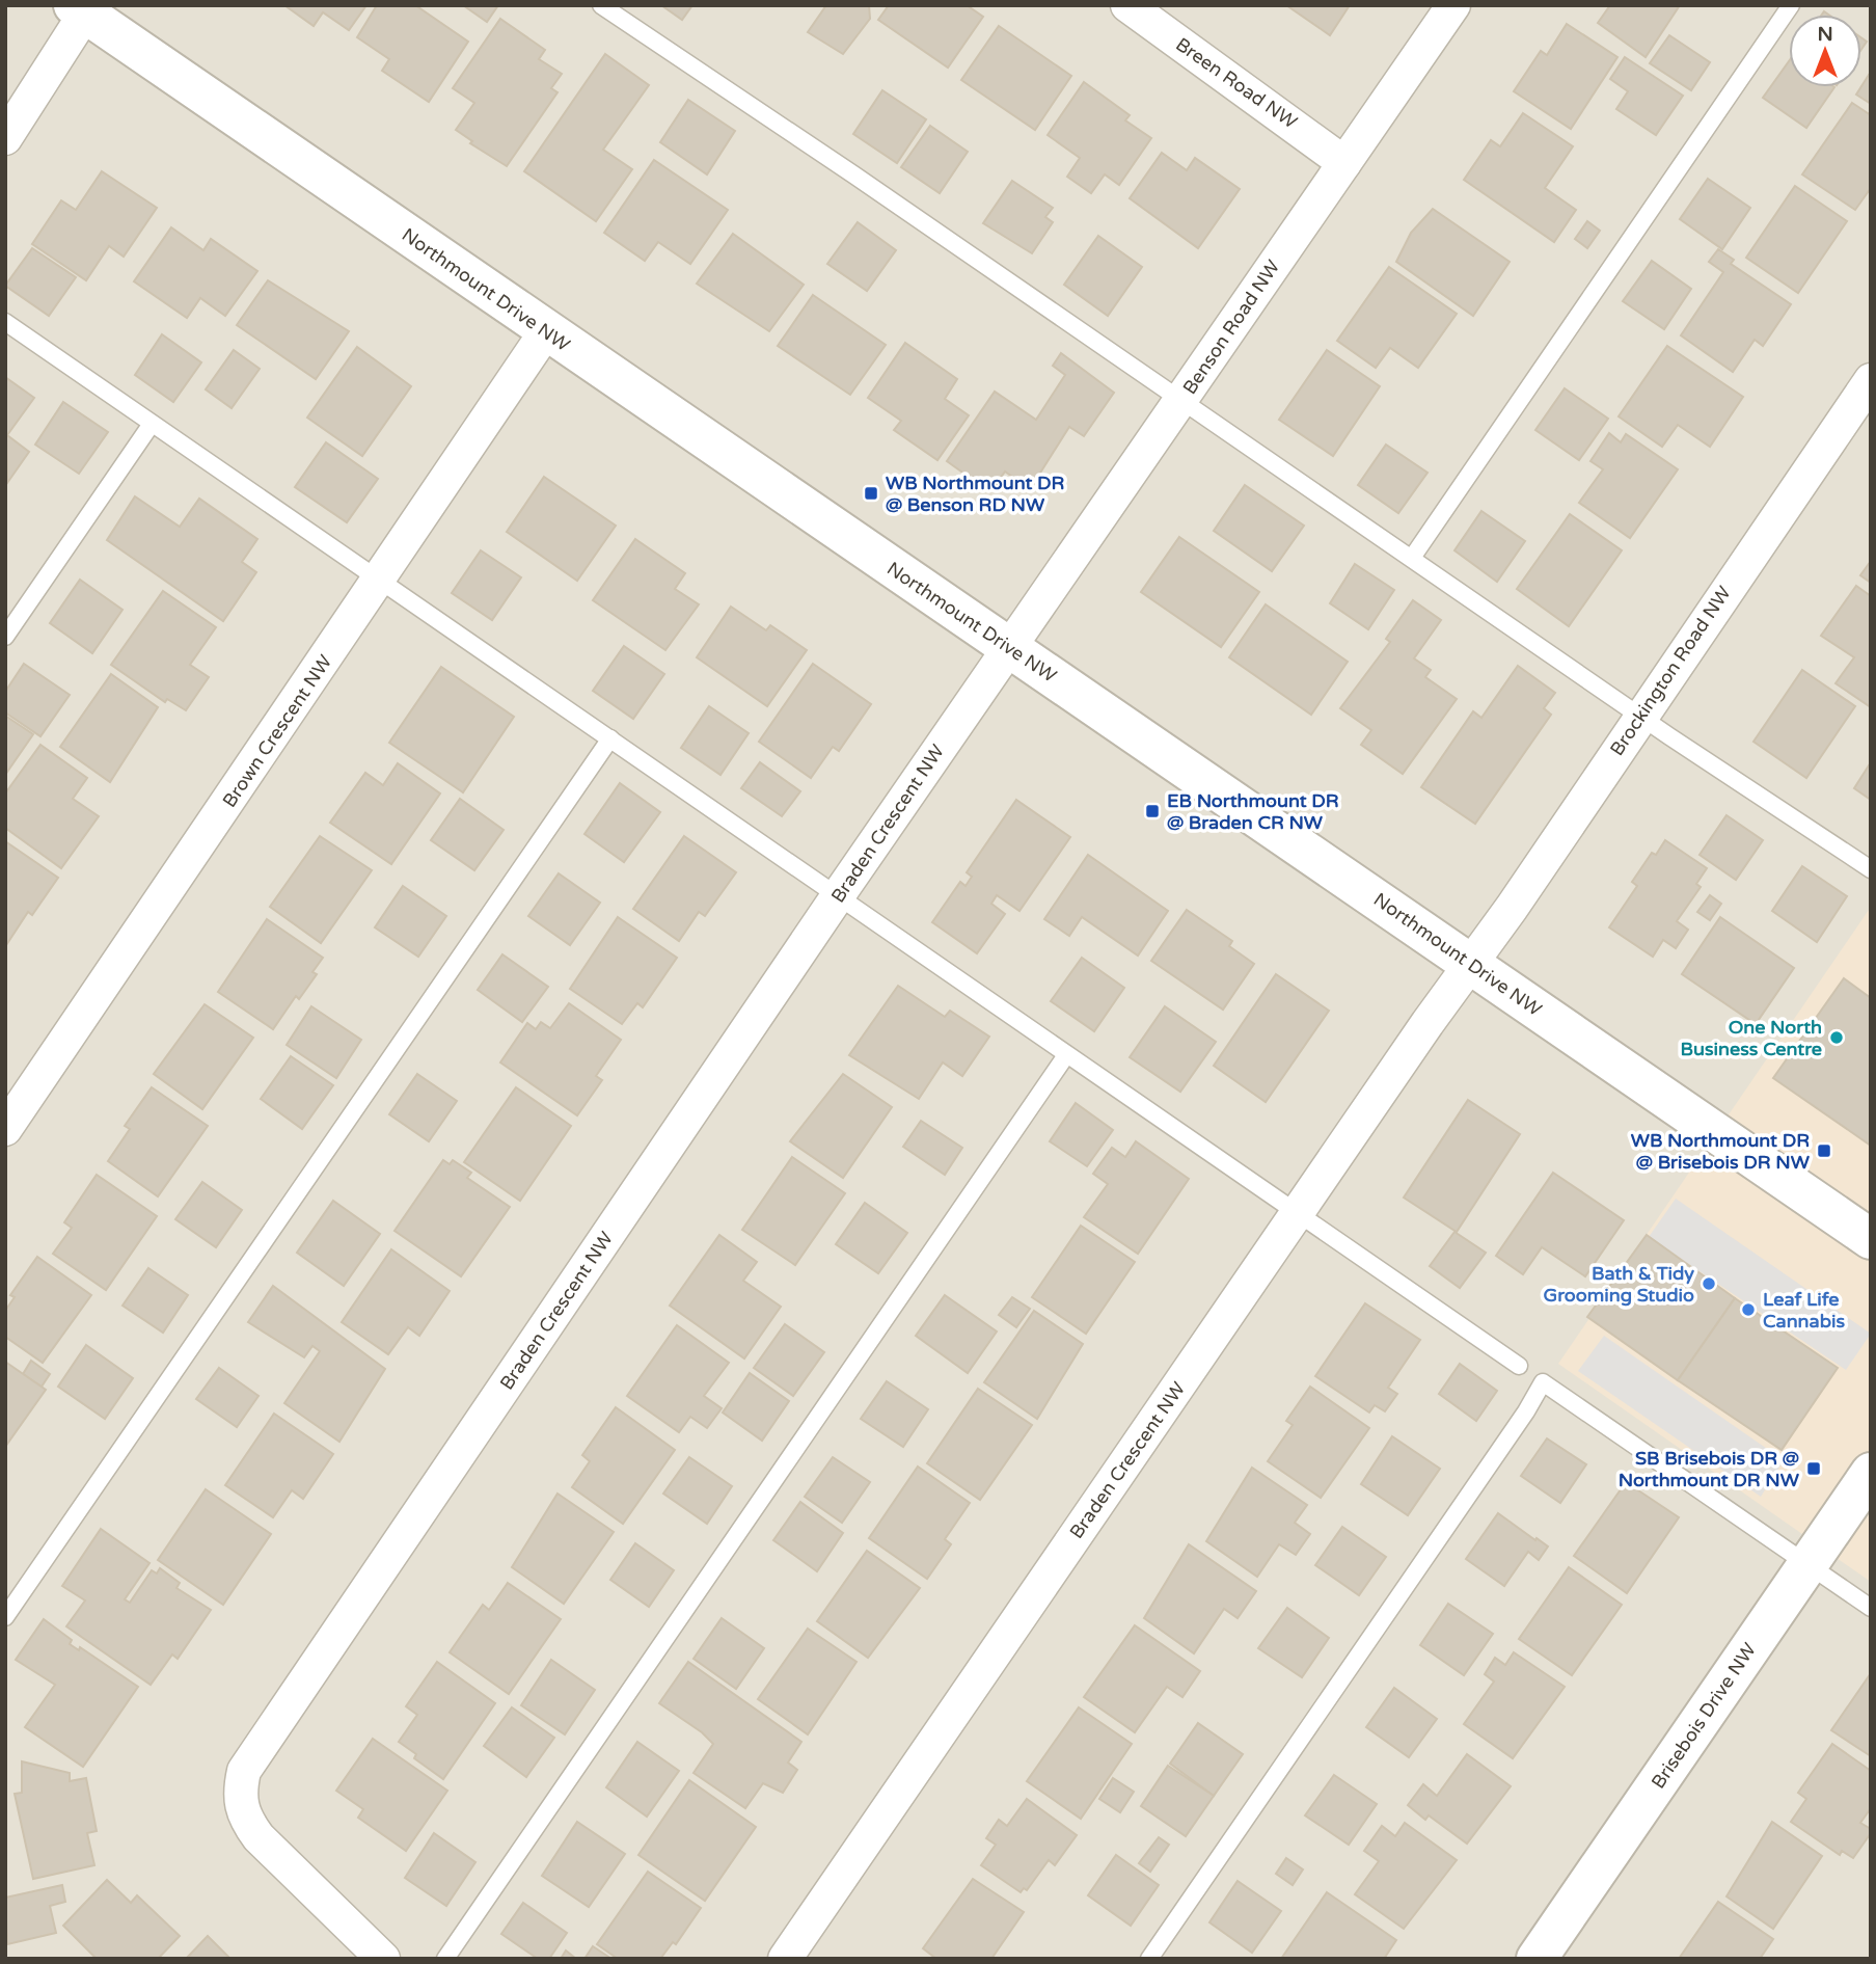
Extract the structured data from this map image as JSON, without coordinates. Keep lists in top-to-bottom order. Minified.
{"streets":{"street":["Breen Road NW","Northmount Drive NW","Benson Road NW","Brockington Road NW","Brown Crescent NW","Braden Crescent NW","Brisebois Drive NW"]},"crossings":[["Breen Road NW","Benson Road NW"],["Northmount Drive NW","Benson Road NW"],["Northmount Drive NW","Brockington Road NW"],["Northmount Drive NW","Brown Crescent NW"],["Northmount Drive NW","Braden Crescent NW"],["Benson Road NW","Braden Crescent NW"],["Brockington Road NW","Braden Crescent NW"]],"places":{"transit":["WB Northmount DR @ Benson RD NW","EB Northmount DR @ Braden CR NW","WB Northmount DR @ Brisebois DR NW","SB Brisebois DR @ Northmount DR NW"],"other":["One North Business Centre","Bath & Tidy Grooming Studio","Leaf Life Cannabis"]},"north":"top"}
